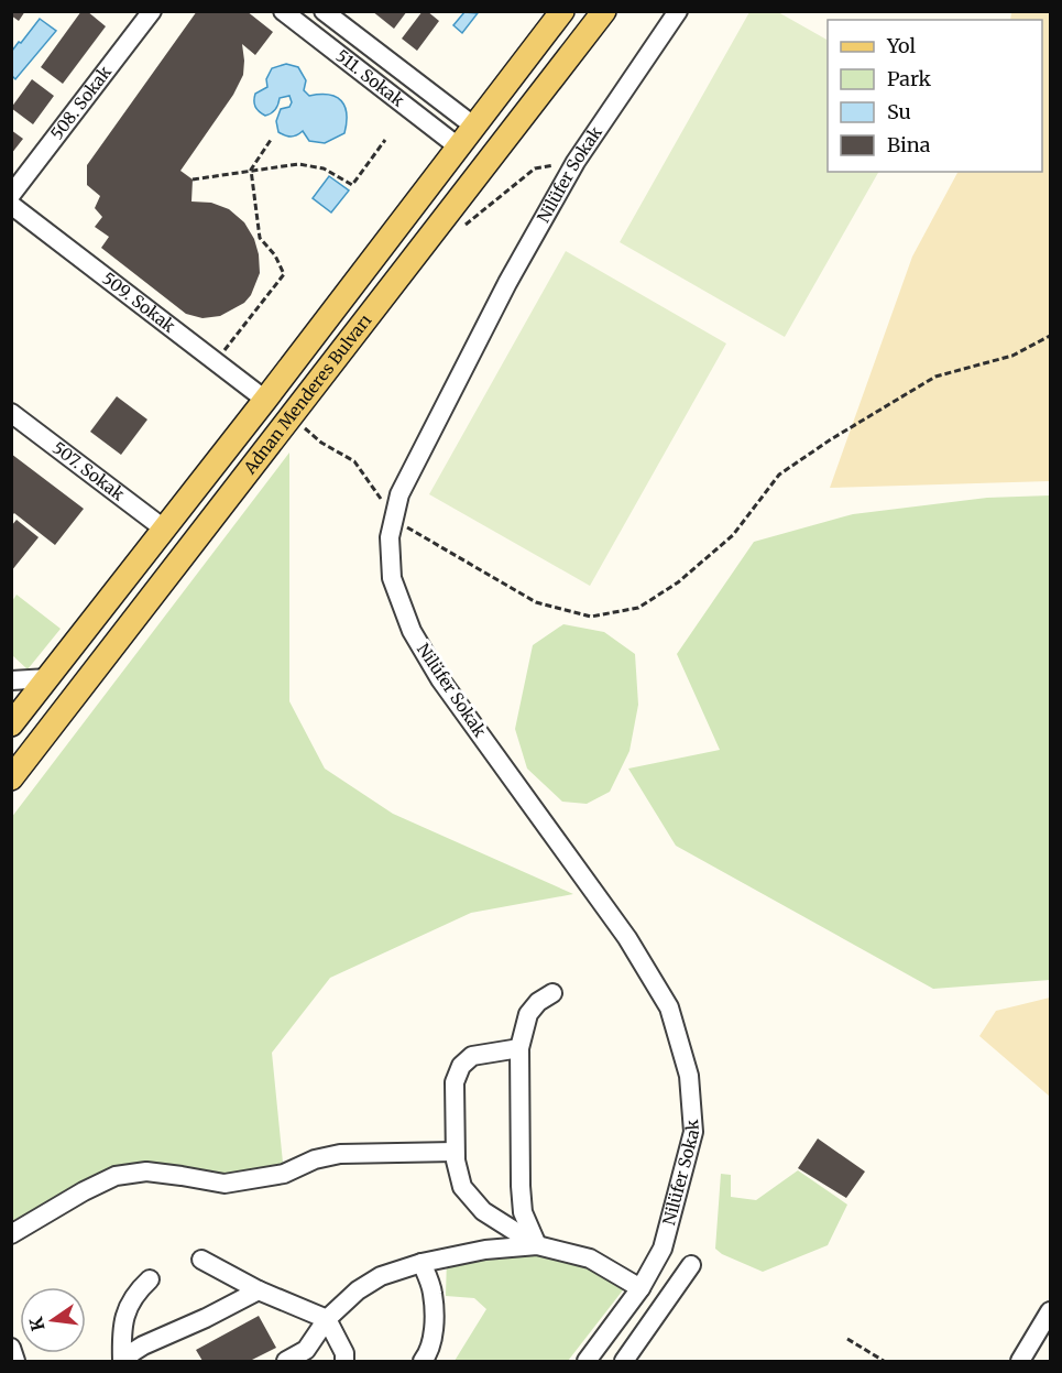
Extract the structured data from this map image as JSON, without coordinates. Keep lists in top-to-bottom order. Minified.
{"streets":{"main road":["Adnan Menderes Bulvarı"],"street":["511. Sokak","508. Sokak","Nilüfer Sokak","509. Sokak","507. Sokak"]},"crossings":[["511. Sokak","Adnan Menderes Bulvarı"],["509. Sokak","Adnan Menderes Bulvarı"],["Adnan Menderes Bulvarı","507. Sokak"]],"legend":["Yol","Park","Su","Bina"],"north":"left"}
